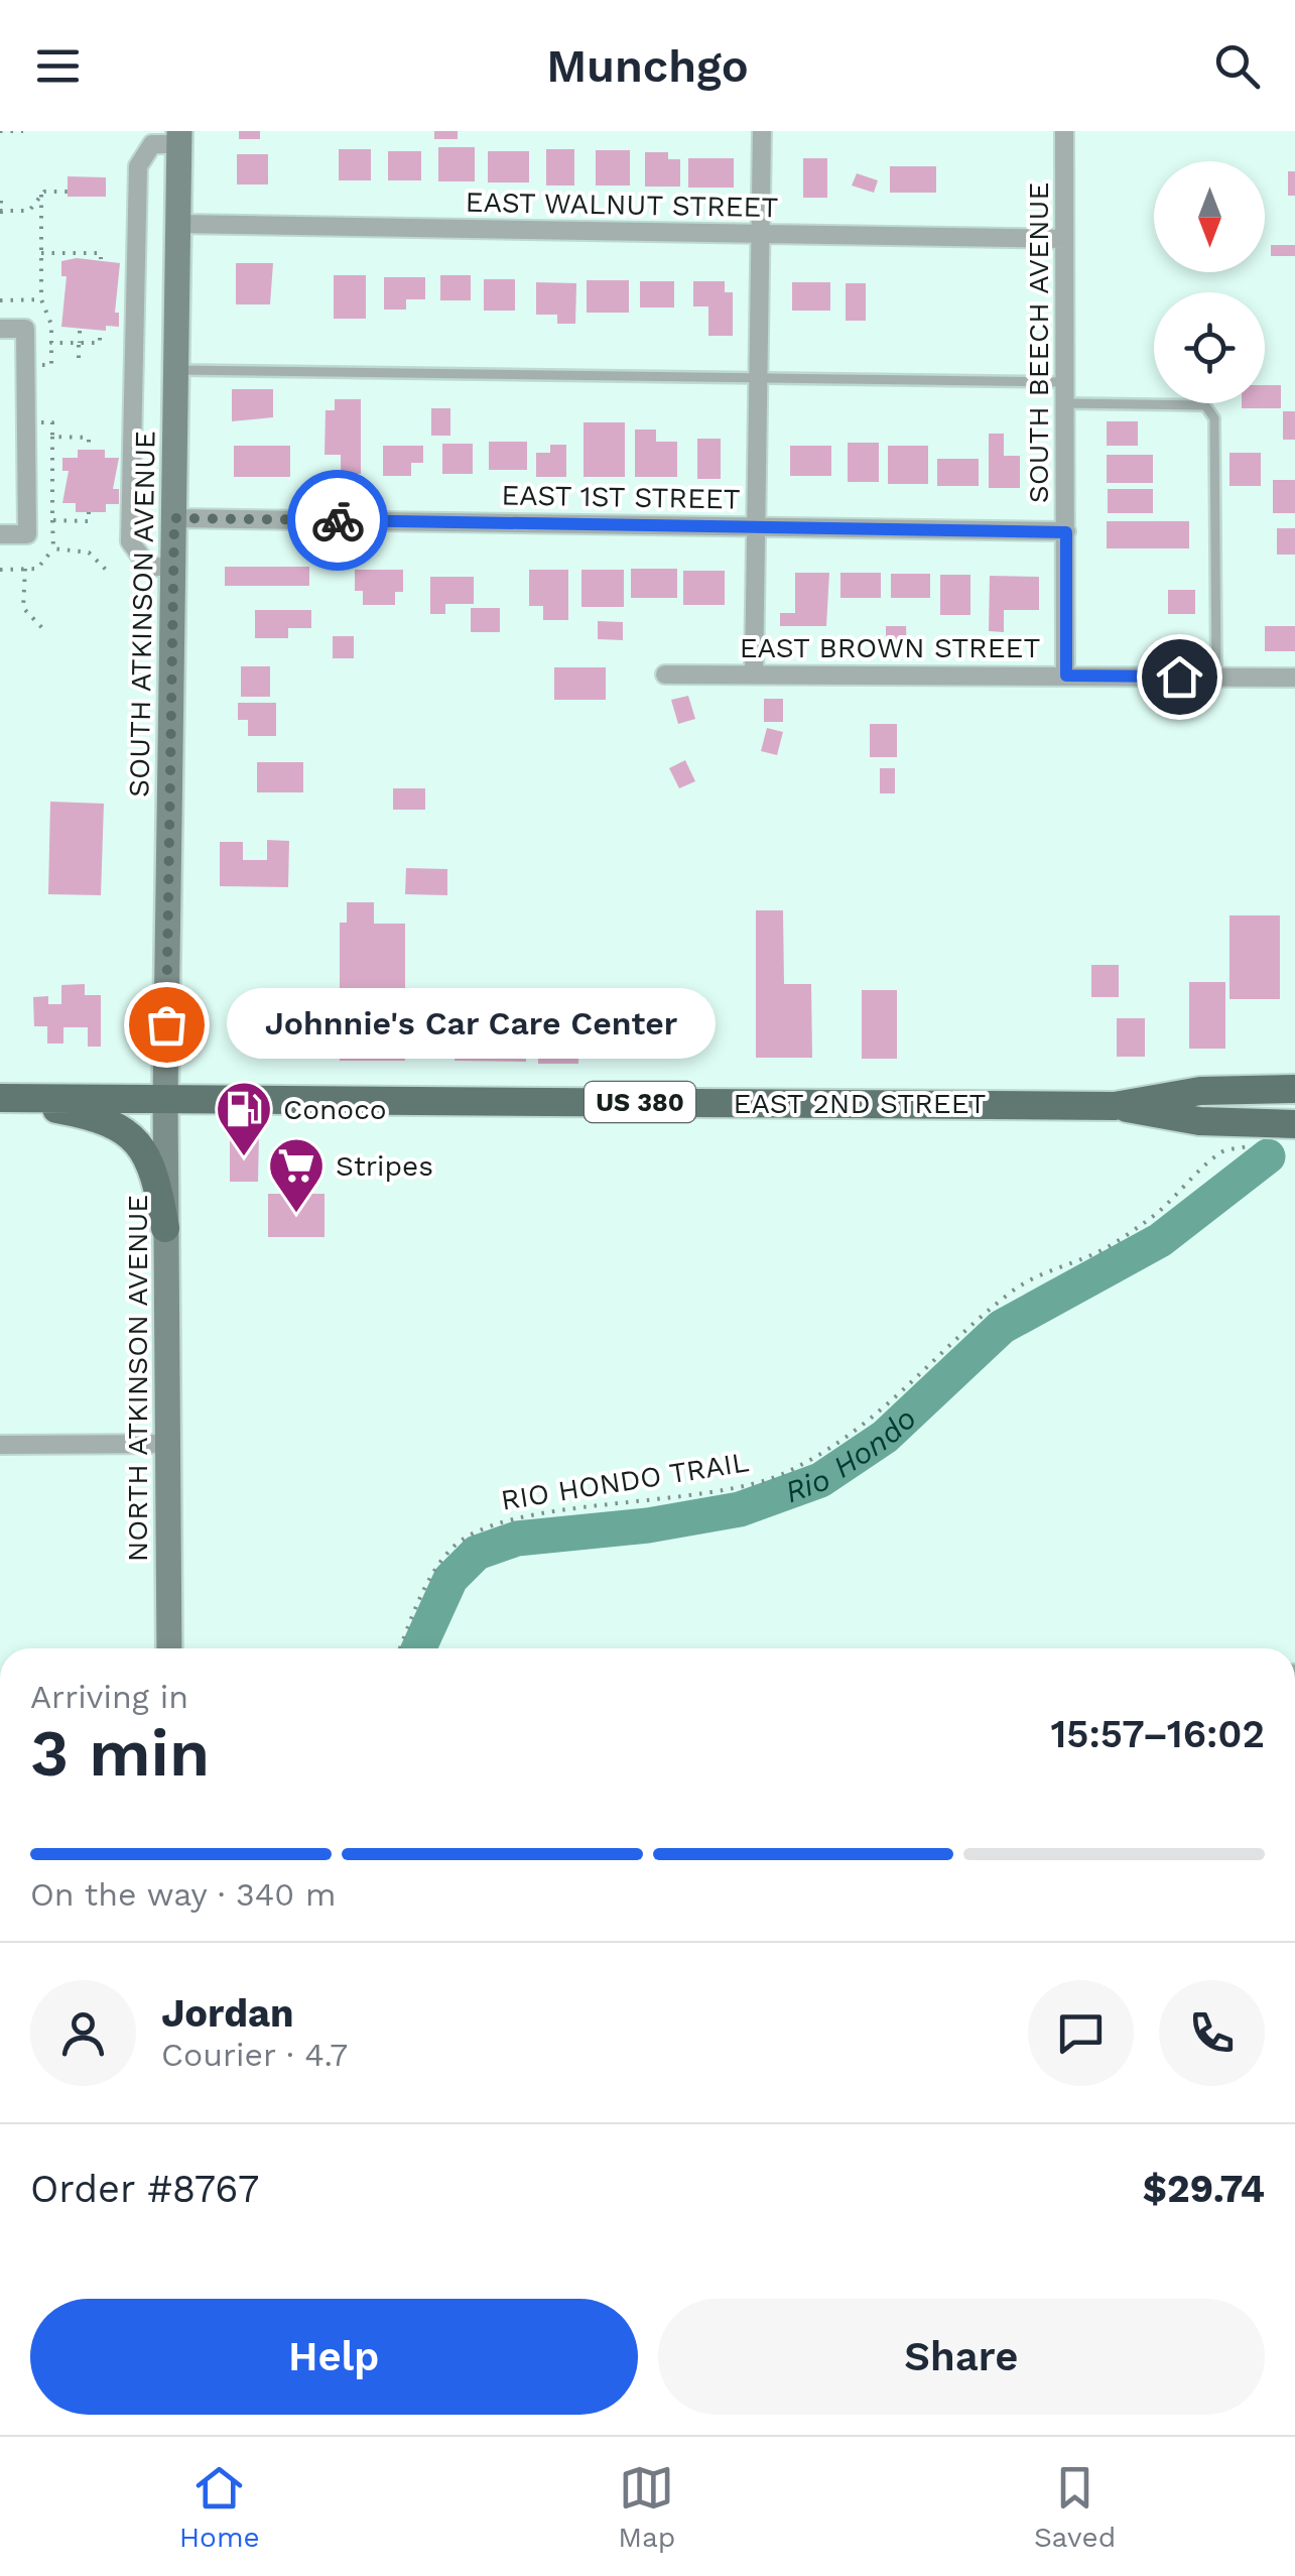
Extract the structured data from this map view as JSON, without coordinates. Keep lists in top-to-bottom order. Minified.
{"streets":{"main road":["SOUTH ATKINSON AVENUE","US 380","EAST 2ND STREET","NORTH ATKINSON AVENUE"],"street":["EAST WALNUT STREET","SOUTH BEECH AVENUE","EAST 1ST STREET","EAST BROWN STREET"],"path":["RIO HONDO TRAIL"]},"crossings":[["EAST WALNUT STREET","SOUTH BEECH AVENUE"],["EAST WALNUT STREET","SOUTH ATKINSON AVENUE"],["SOUTH BEECH AVENUE","EAST 1ST STREET"],["SOUTH BEECH AVENUE","EAST BROWN STREET"],["EAST 1ST STREET","SOUTH ATKINSON AVENUE"],["SOUTH ATKINSON AVENUE","EAST 2ND STREET"],["SOUTH ATKINSON AVENUE","NORTH ATKINSON AVENUE"],["EAST 2ND STREET","NORTH ATKINSON AVENUE"],["EAST 2ND STREET","RIO HONDO TRAIL"]],"water":["Rio Hondo"],"places":{"other":["Johnnie's Car Care Center"],"fuel station":["Conoco"],"supermarket":["Stripes"]},"north":"bottom","page":{"header":"Munchgo","bubble":"Johnnie's Car Care Center","heading":["3 min","Arriving in","15:57–16:02"],"panel":["Jordan","Courier · 4.7","Order #8767","$29.74"],"bar":"On the way · 340 m","buttons":["Help","Share"],"tabs":["Home","Map","Saved"]}}
